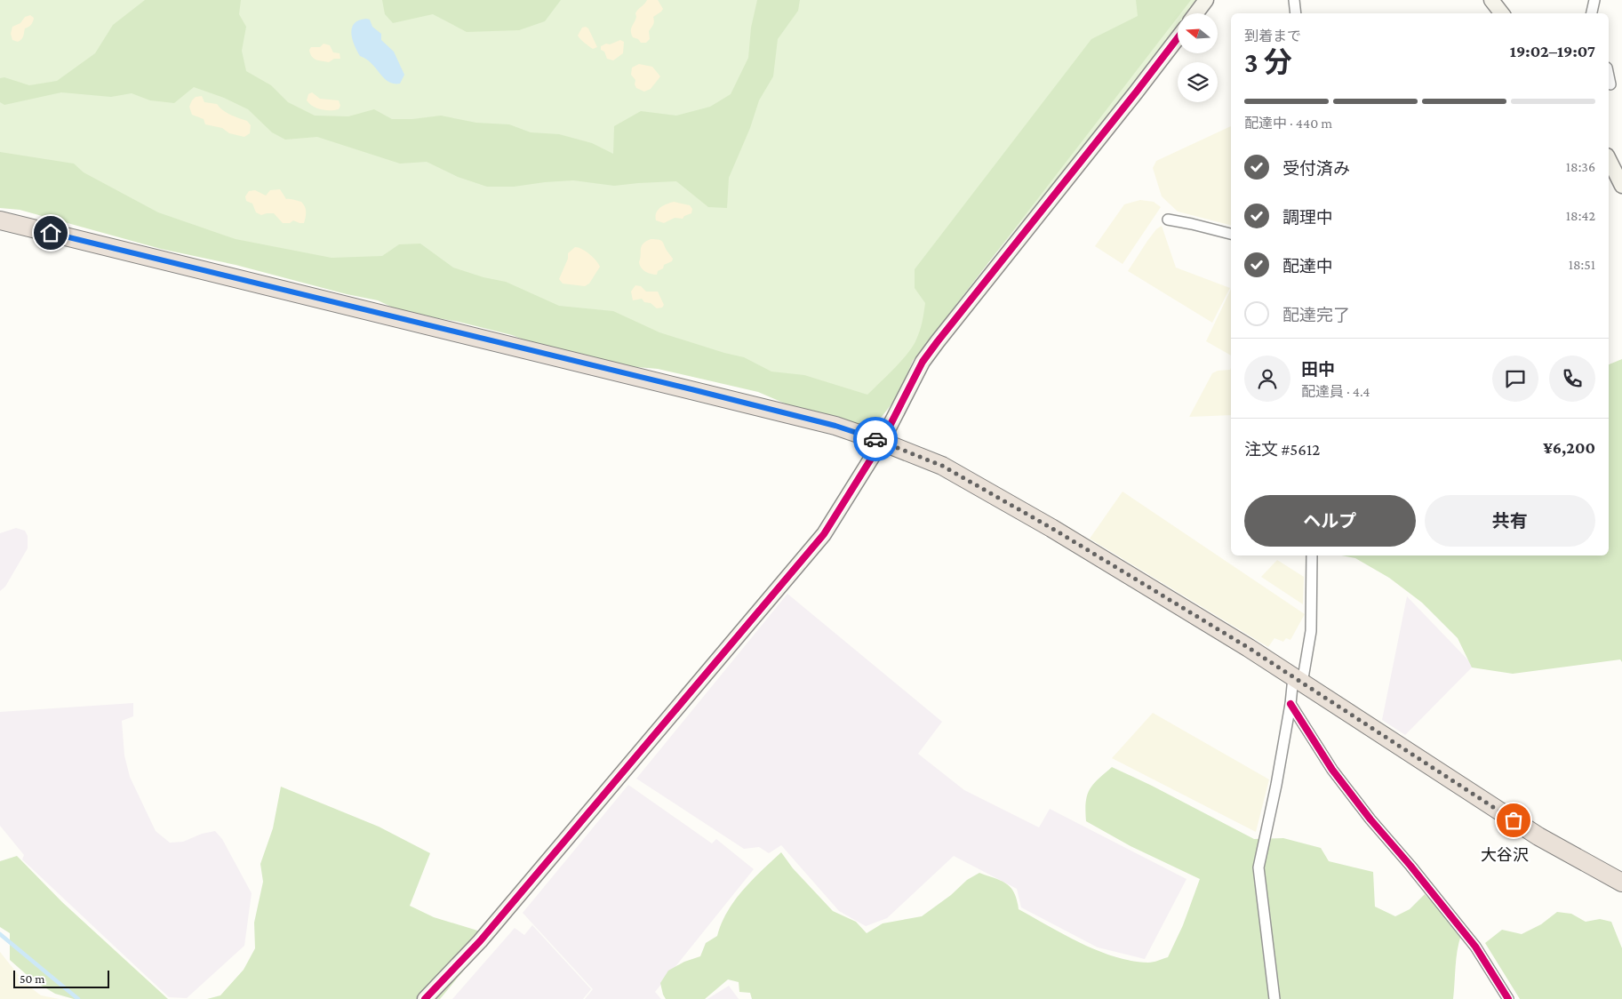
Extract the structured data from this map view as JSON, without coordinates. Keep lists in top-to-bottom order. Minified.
{"districts":["大谷沢"],"scale_bar":"50 m","north":"left","page":{"heading":["3 分","到着まで","19:02–19:07"],"panel":["田中","配達員 · 4.4","注文 #5612","¥6,200"],"bar":"配達中 · 440 m","list":[["受付済み","18:36"],["調理中","18:42"],["配達中","18:51"],"配達完了"],"buttons":["ヘルプ","共有"],"scale":"50 m"}}
